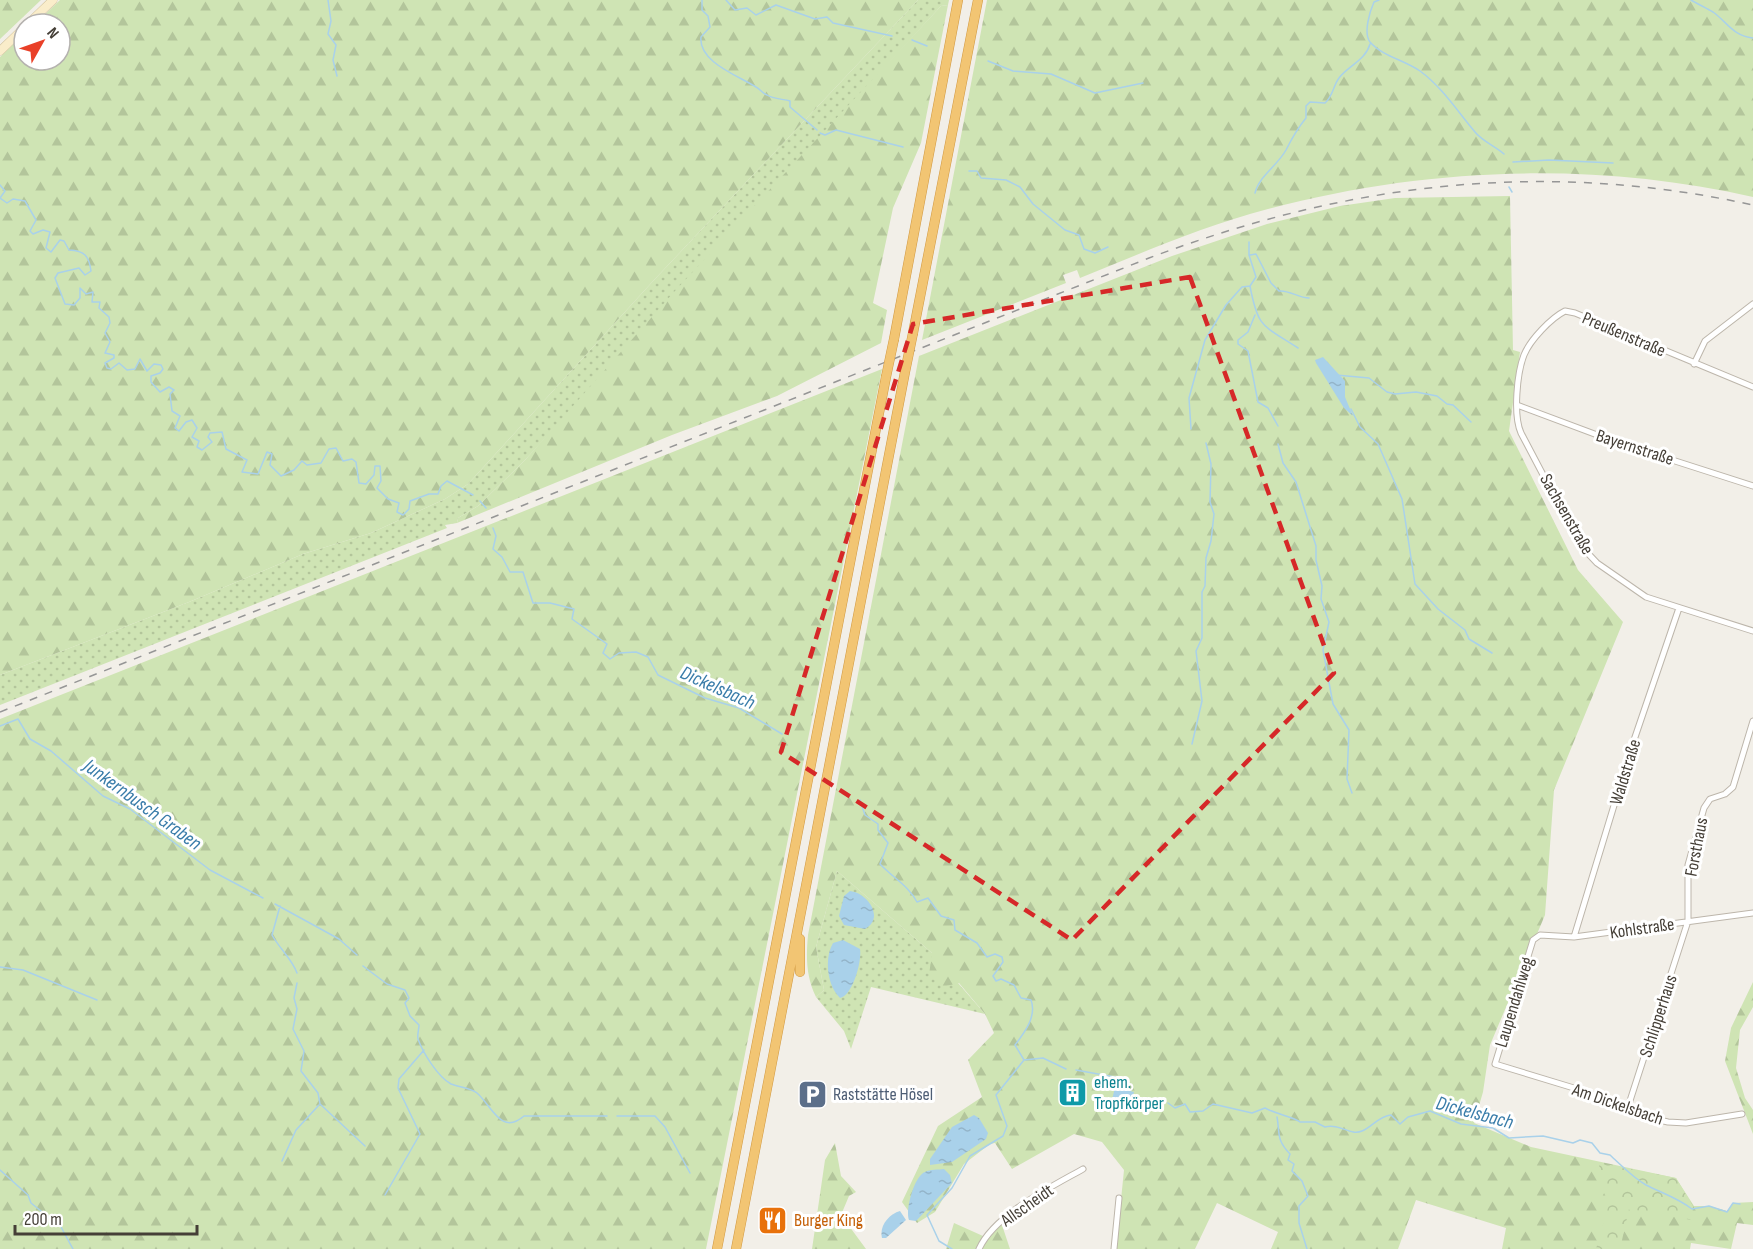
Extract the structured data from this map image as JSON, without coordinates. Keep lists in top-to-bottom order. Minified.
{"streets":{"street":["Preußenstraße","Bayernstraße","Sachsenstraße","Waldstraße","Forsthaus","Kohlstraße","Laupendahlweg","Schlipperhaus","Am Dickelsbach","Allscheidt"]},"crossings":[["Preußenstraße","Bayernstraße"],["Preußenstraße","Sachsenstraße"],["Bayernstraße","Sachsenstraße"],["Sachsenstraße","Waldstraße"],["Waldstraße","Kohlstraße"],["Forsthaus","Kohlstraße"],["Forsthaus","Schlipperhaus"],["Kohlstraße","Laupendahlweg"],["Kohlstraße","Schlipperhaus"],["Laupendahlweg","Am Dickelsbach"],["Schlipperhaus","Am Dickelsbach"]],"water":["Dickelsbach","Junkernbusch Graben"],"places":{"building":["ehem. Tropfkörper"],"parking":["Raststätte Hösel"],"restaurant":["Burger King"]},"scale_bar":"200 m","north":"top right"}
